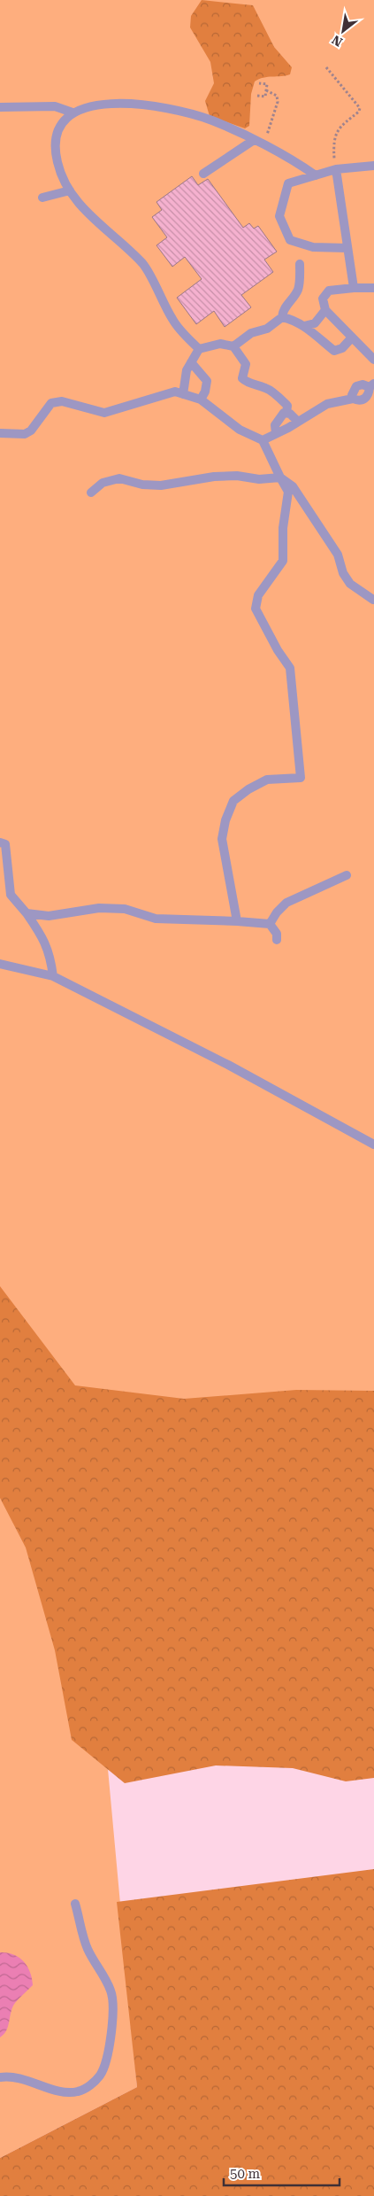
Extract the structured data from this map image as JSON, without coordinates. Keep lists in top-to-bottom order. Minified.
{"scale_bar":"50 m","north":"bottom left"}
